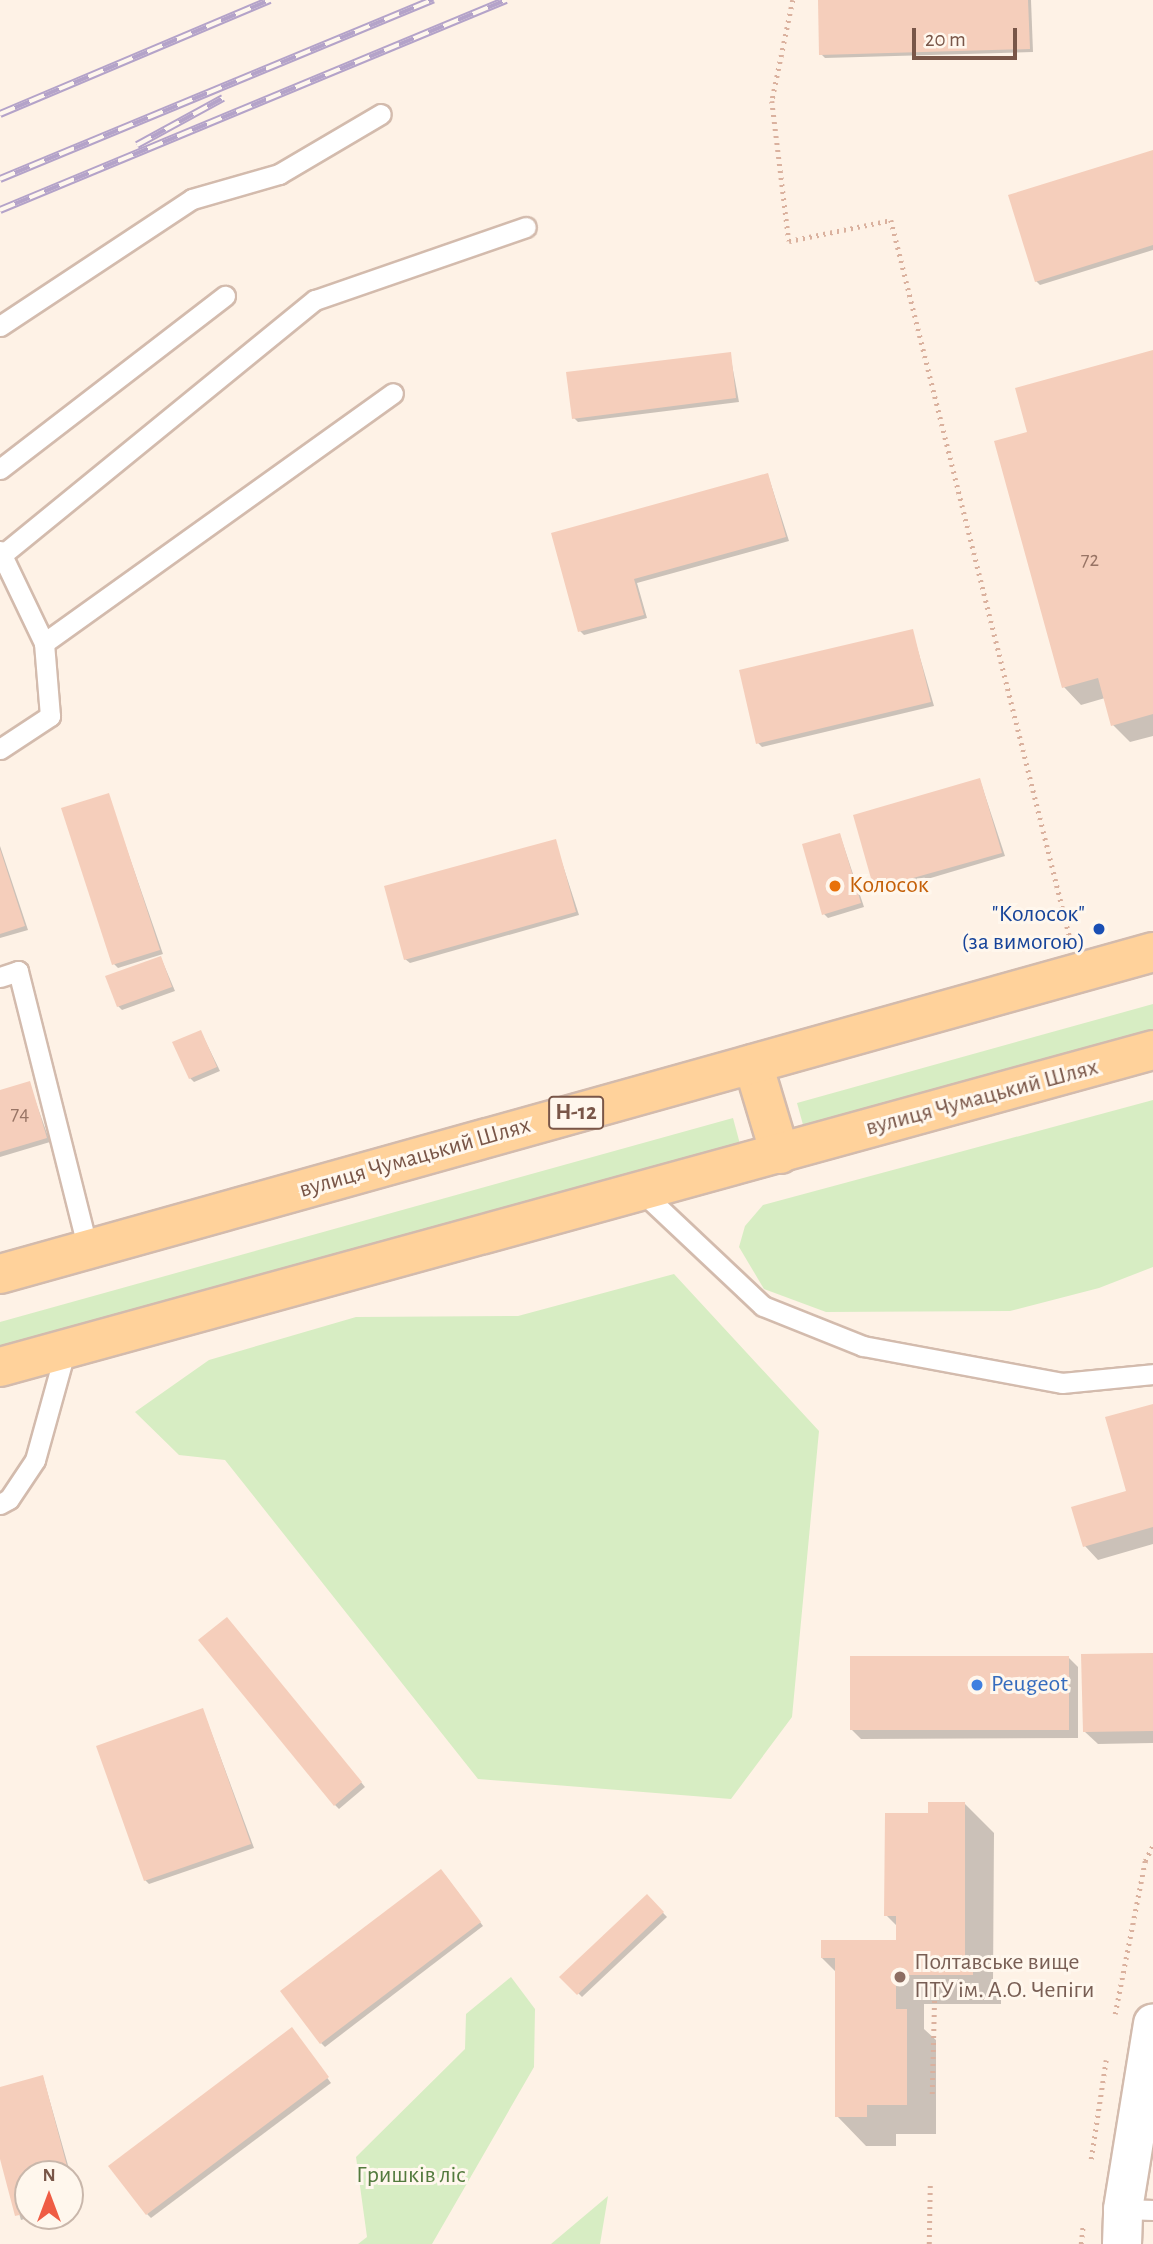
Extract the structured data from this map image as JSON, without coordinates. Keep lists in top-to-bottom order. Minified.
{"streets":{"main road":["вулиця Чумацький Шлях","Н-12"]},"parks":["Гришків ліс"],"places":["Колосок","\"Колосок\" (за вимогою)","Peugeot","Полтавське вище ПТУ ім. А.О. Чепіги"],"house_numbers":["72","74"],"scale_bar":"20 m","north":"top"}
